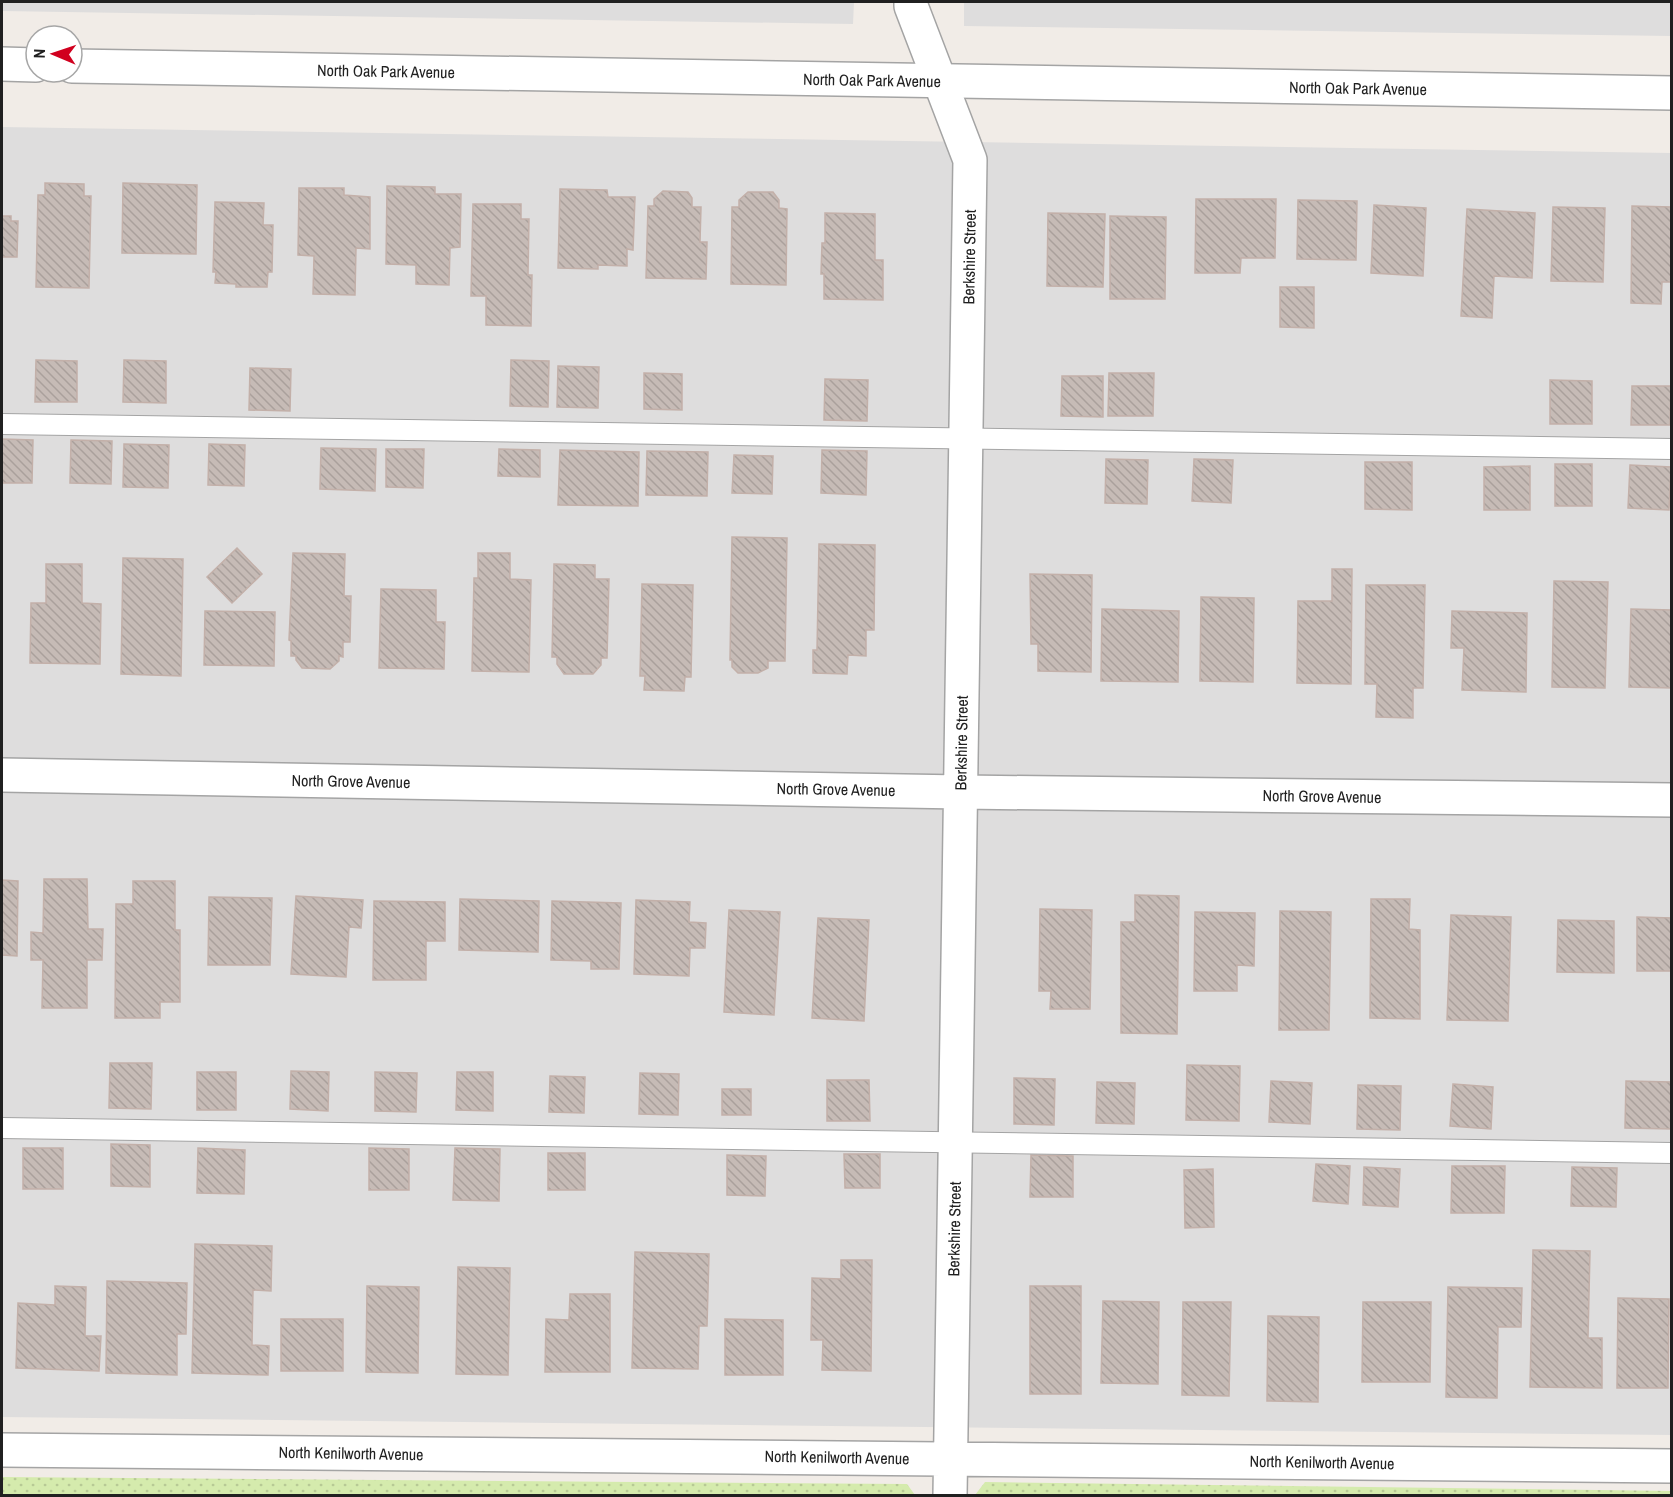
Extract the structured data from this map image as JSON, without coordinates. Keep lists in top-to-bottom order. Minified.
{"streets":{"street":["North Oak Park Avenue","Berkshire Street","North Grove Avenue","North Kenilworth Avenue"]},"crossings":[["North Oak Park Avenue","Berkshire Street"],["Berkshire Street","North Grove Avenue"],["Berkshire Street","North Kenilworth Avenue"]],"north":"left"}
